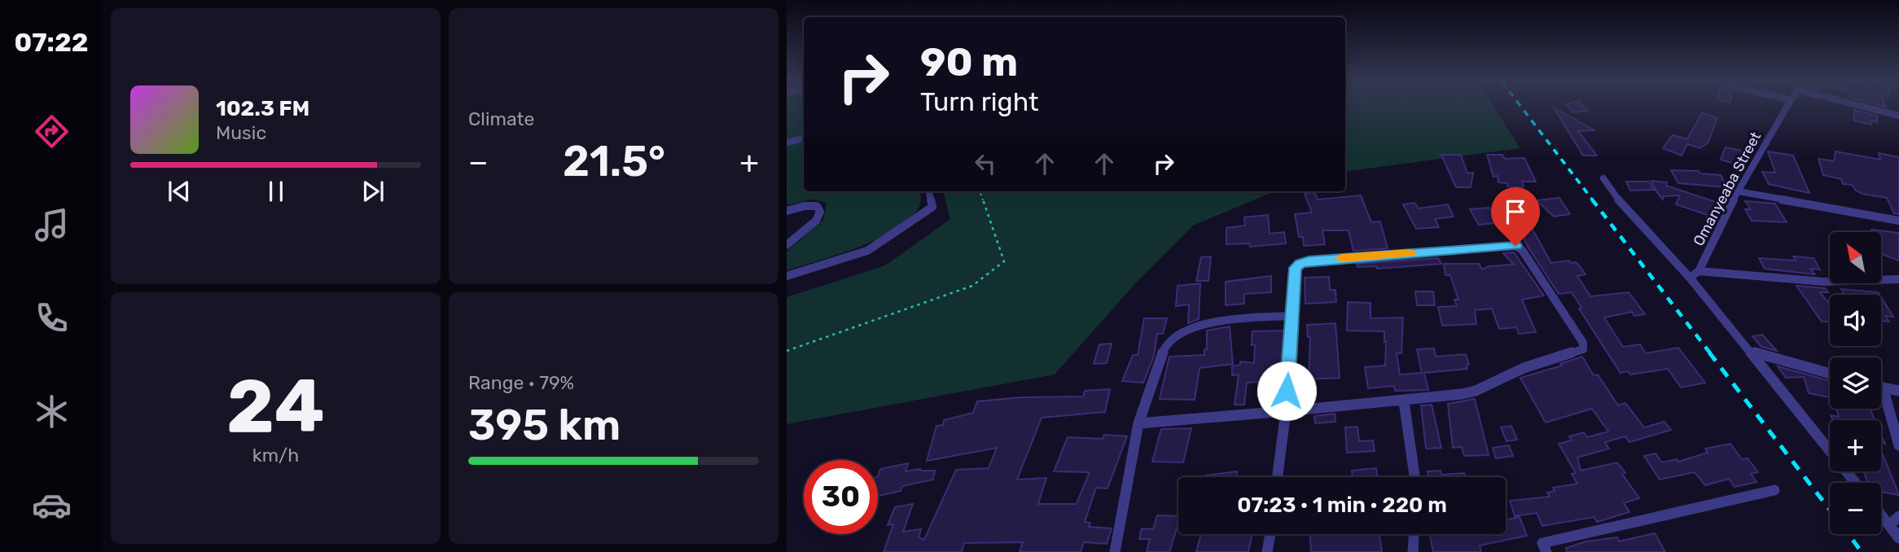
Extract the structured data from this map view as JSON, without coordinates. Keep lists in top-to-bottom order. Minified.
{"streets":{"street":["Omanyeaba Street"]},"north":"top left","page":{"tabs":"07:22","tile":["Climate",["24","km/h"],["Range · 79%","395 km"]],"turn":["90 m","Turn right"],"song":["102.3 FM","Music"],"heat":["−","21.5°","+"],"map_buttons":["+","−"],"limit":"30","trip":"07:23 · 1 min · 220 m"}}
